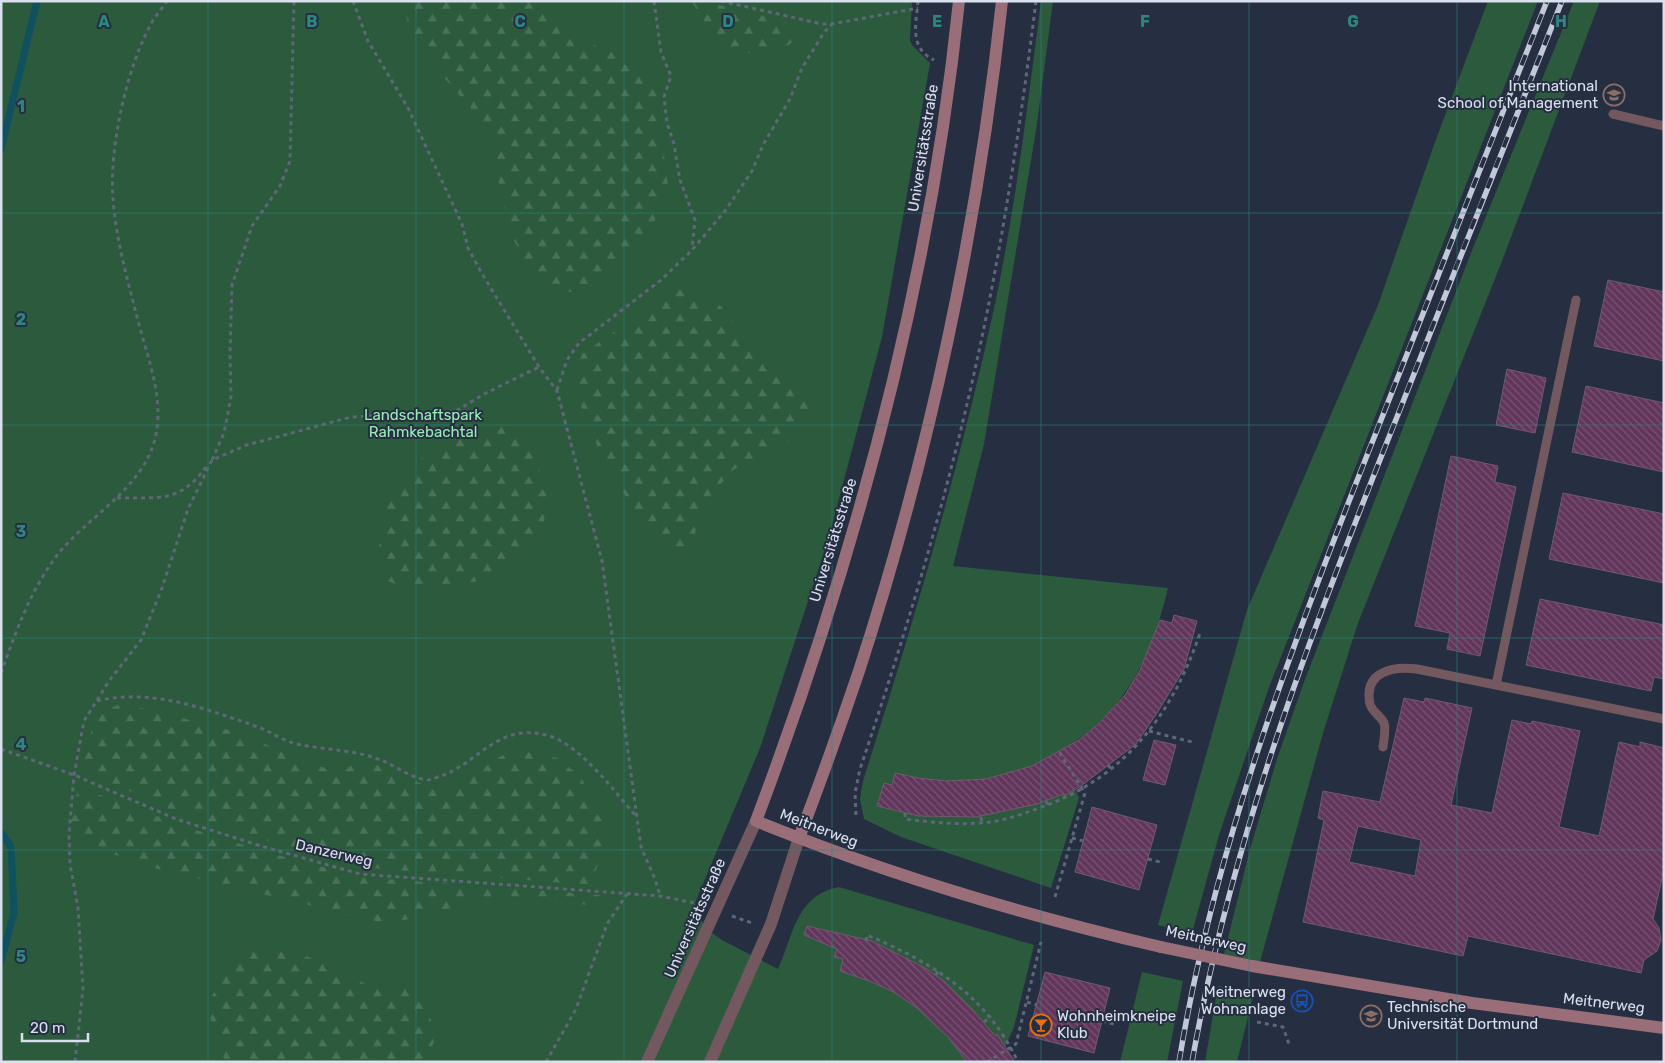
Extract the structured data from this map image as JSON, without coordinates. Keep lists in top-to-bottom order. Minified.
{"streets":{"street":["Universitätsstraße","Meitnerweg"],"path":["Danzerweg"]},"crossings":[["Universitätsstraße","Meitnerweg"]],"parks":["Landschaftspark Rahmkebachtal"],"places":{"school or university":["International School of Management","Technische Universität Dortmund"],"bus stop":["Meitnerweg Wohnanlage"],"bar":["Wohnheimkneipe Klub"]},"scale_bar":"20 m","grid":{"columns":["A","B","C","D","E","F","G","H"],"rows":["1","2","3","4","5"]}}
